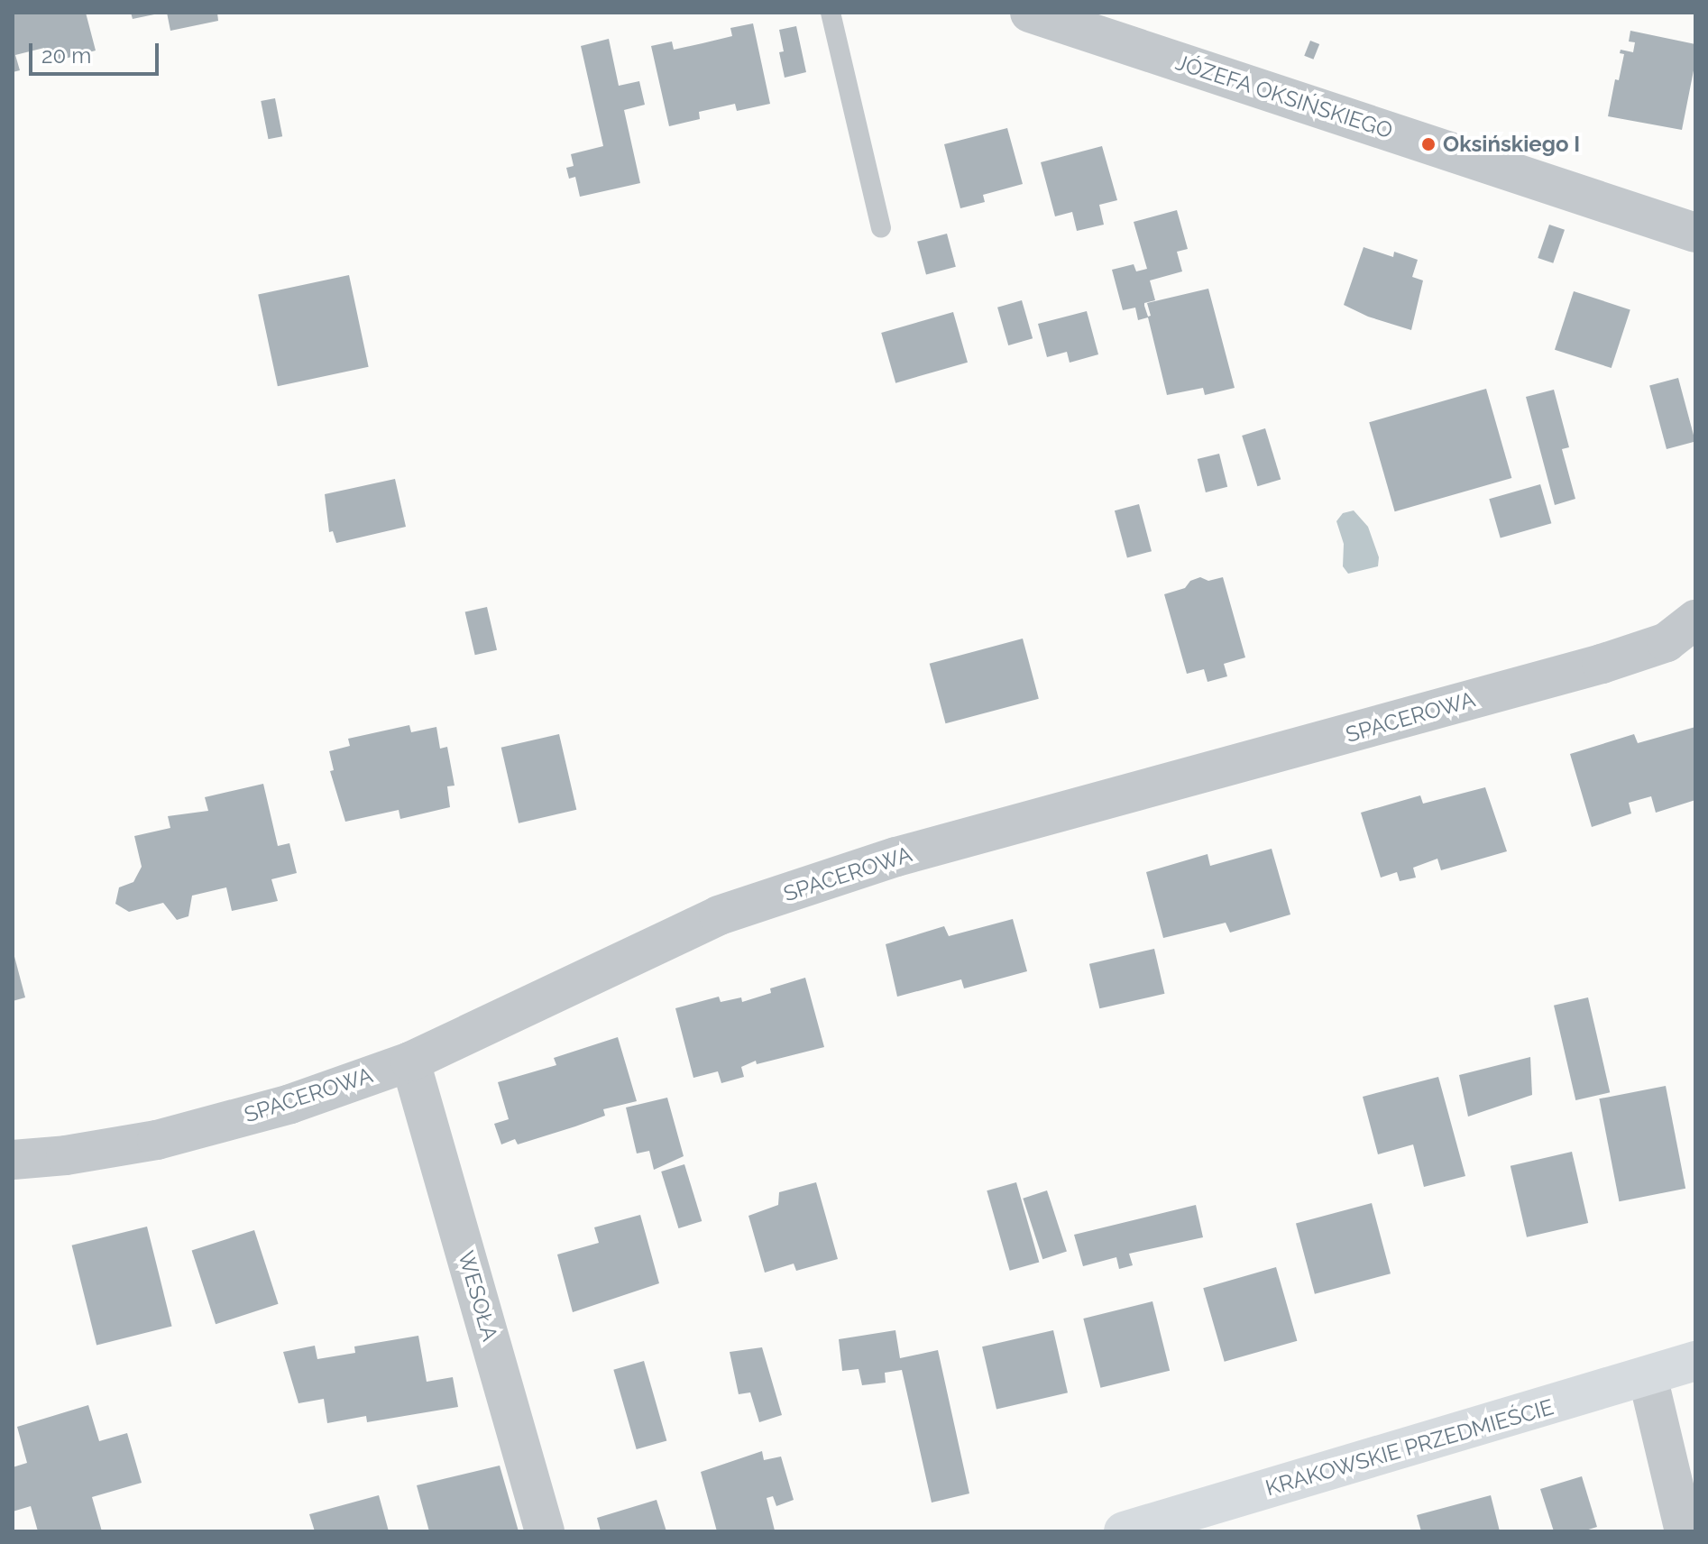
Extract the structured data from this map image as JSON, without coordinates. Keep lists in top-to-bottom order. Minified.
{"streets":{"street":["JÓZEFA OKSIŃSKIEGO","SPACEROWA","WESOŁA","KRAKOWSKIE PRZEDMIEŚCIE"]},"crossings":[["SPACEROWA","WESOŁA"]],"places":["Oksińskiego I"],"scale_bar":"20 m"}
